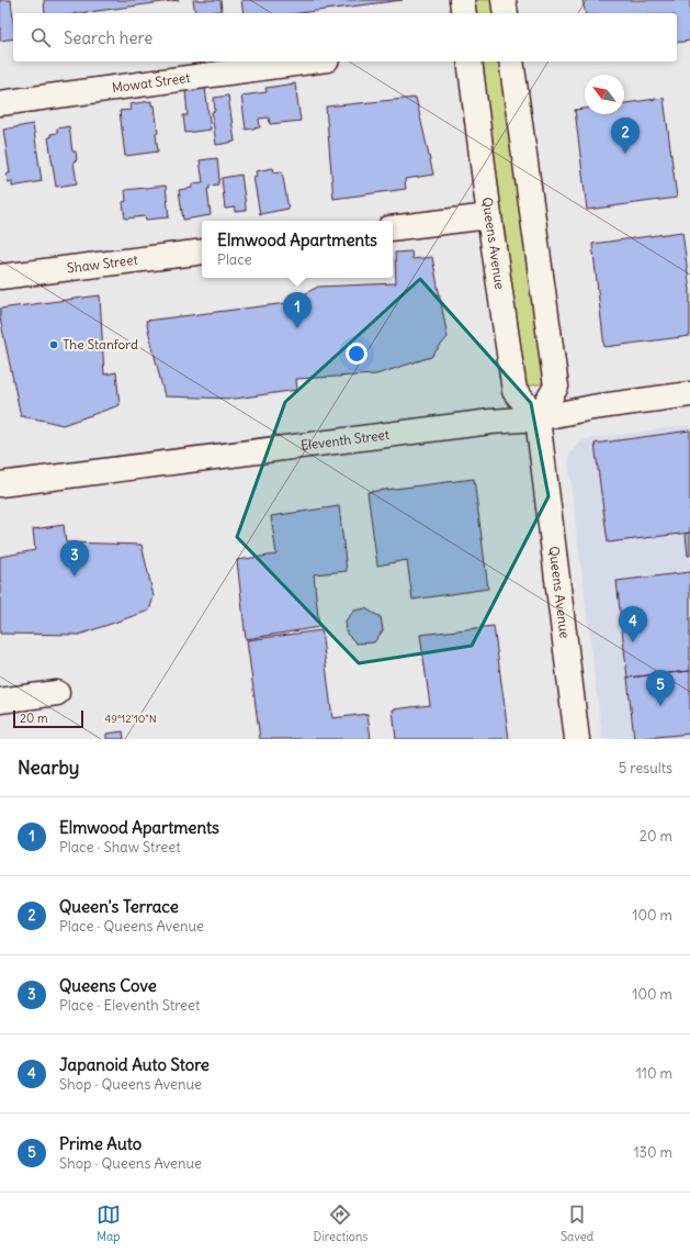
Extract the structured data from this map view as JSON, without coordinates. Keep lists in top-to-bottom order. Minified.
{"streets":{"street":["Mowat Street","Queens Avenue","Shaw Street","Eleventh Street"]},"crossings":[["Queens Avenue","Eleventh Street"]],"places":["The Stanford"],"scale_bar":"20 m","north":"top left","page":{"search":"Search here","pins":["2","1","3","4","5"],"popup":["Elmwood Apartments","Place"],"scale":"20 m","heading":["Nearby","5 results"],"list":[{"mark":"1","name":"Elmwood Apartments","note":"Place · Shaw Street","value":"20 m"},{"mark":"2","name":"Queen's Terrace","note":"Place · Queens Avenue","value":"100 m"},{"mark":"3","name":"Queens Cove","note":"Place · Eleventh Street","value":"100 m"},{"mark":"4","name":"Japanoid Auto Store","note":"Shop · Queens Avenue","value":"110 m"},{"mark":"5","name":"Prime Auto","note":"Shop · Queens Avenue","value":"130 m"}],"nav":["Map","Directions","Saved"]},"coordinates":["49°12'10\"N"]}
